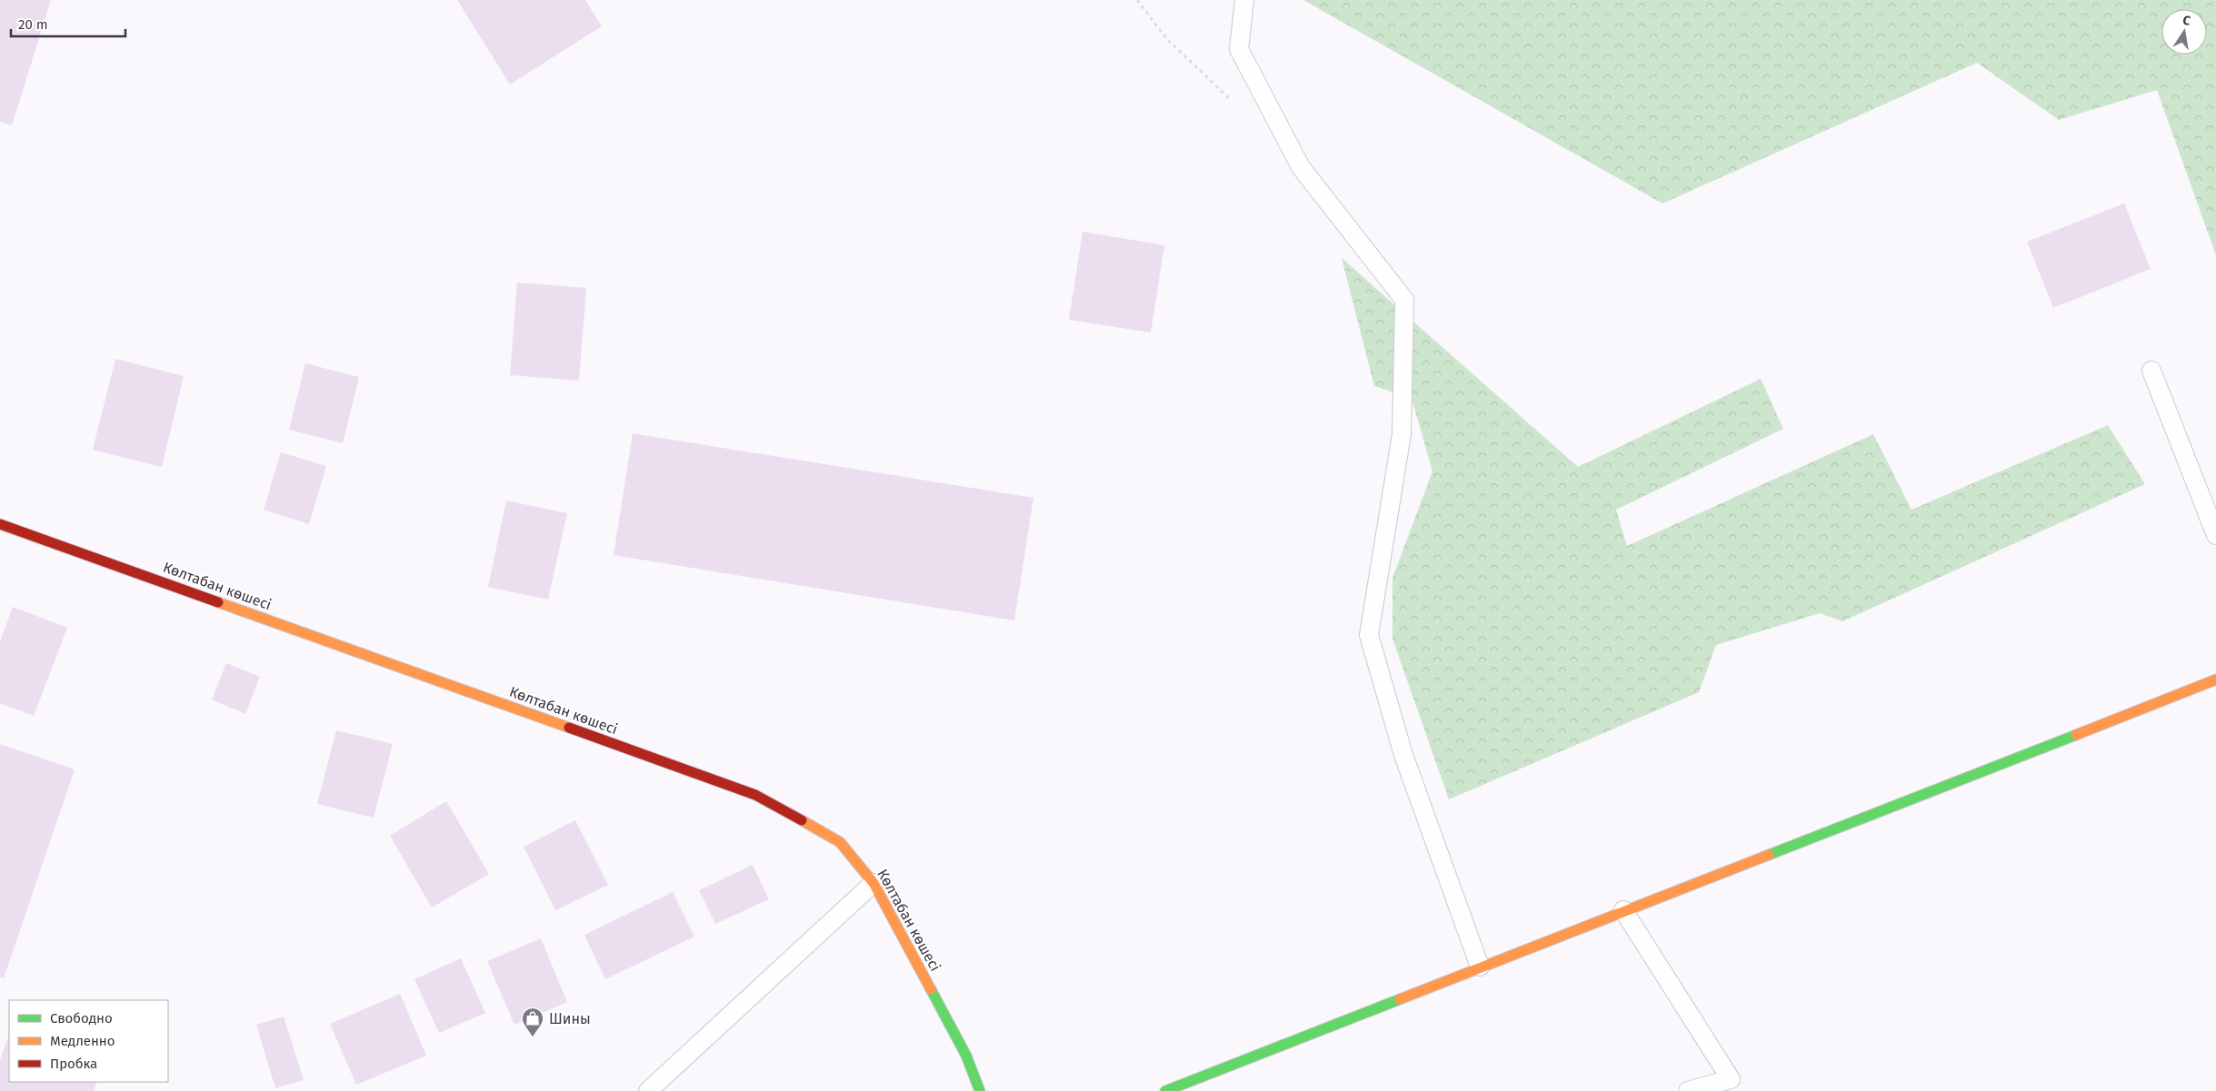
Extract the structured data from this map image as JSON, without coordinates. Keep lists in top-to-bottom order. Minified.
{"streets":{"street":["Көлтабан көшесі"]},"places":{"shop":["Шины"]},"legend":["Свободно","Медленно","Пробка"],"scale_bar":"20 m","north":"top"}
